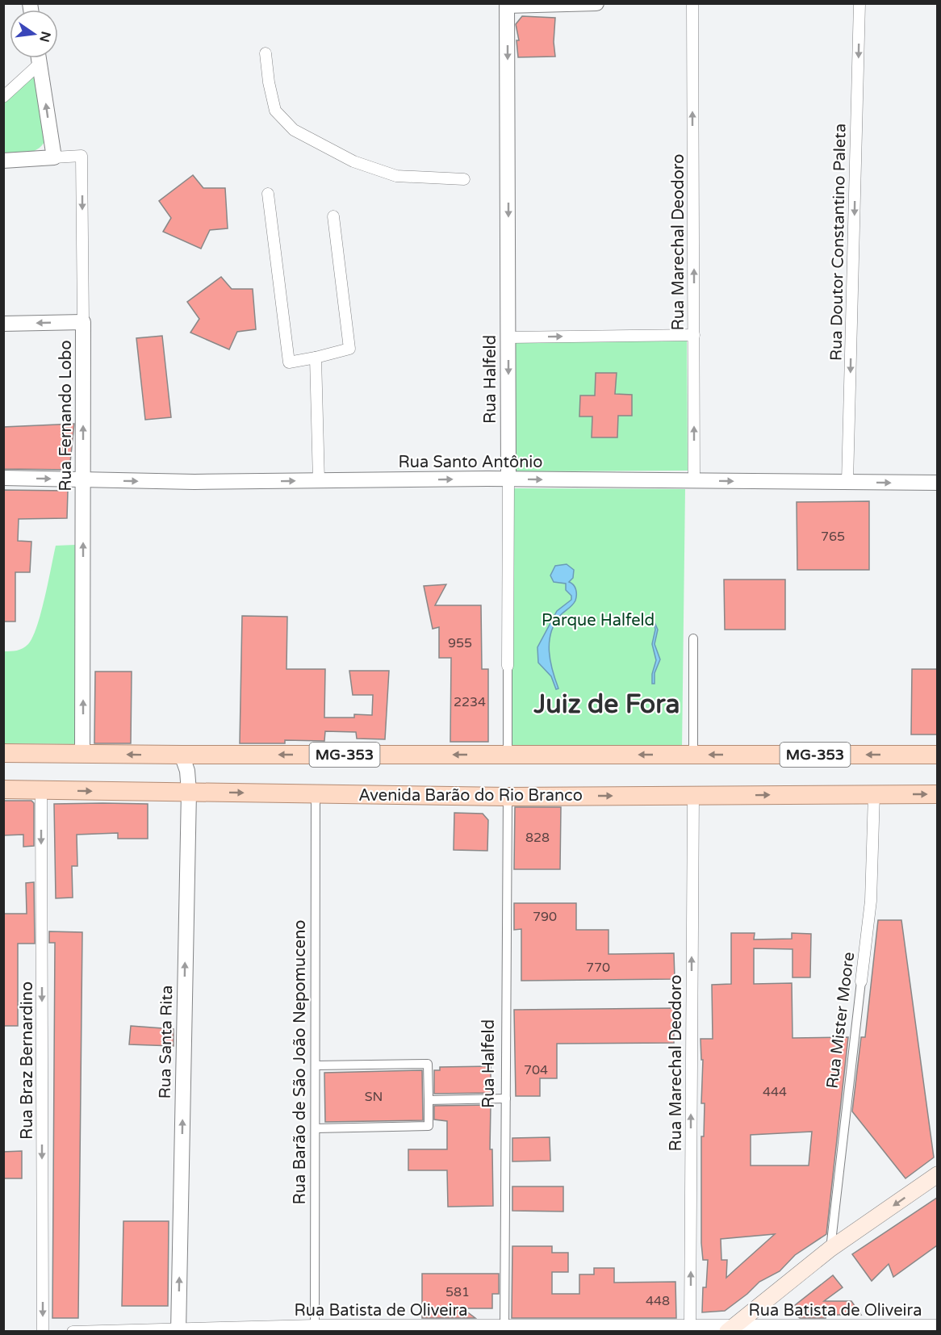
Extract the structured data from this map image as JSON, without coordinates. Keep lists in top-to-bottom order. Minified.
{"streets":{"main road":["MG-353","Avenida Barão do Rio Branco"],"street":["Rua Marechal Deodoro","Rua Doutor Constantino Paleta","Rua Halfeld","Rua Fernando Lobo","Rua Santo Antônio","Rua Mister Moore","Rua Santa Rita","Rua Braz Bernardino","Rua Barão de São João Nepomuceno","Rua Batista de Oliveira"]},"crossings":[["Rua Marechal Deodoro","Rua Santo Antônio"],["Rua Marechal Deodoro","Avenida Barão do Rio Branco"],["Rua Marechal Deodoro","Rua Batista de Oliveira"],["Rua Doutor Constantino Paleta","Rua Santo Antônio"],["Rua Halfeld","Rua Santo Antônio"],["Rua Halfeld","MG-353"],["Rua Halfeld","Avenida Barão do Rio Branco"],["Rua Halfeld","Rua Batista de Oliveira"],["Rua Fernando Lobo","Rua Santo Antônio"],["Rua Fernando Lobo","MG-353"],["MG-353","Rua Santa Rita"],["Avenida Barão do Rio Branco","Rua Mister Moore"],["Avenida Barão do Rio Branco","Rua Santa Rita"],["Avenida Barão do Rio Branco","Rua Braz Bernardino"],["Avenida Barão do Rio Branco","Rua Barão de São João Nepomuceno"],["Rua Santa Rita","Rua Batista de Oliveira"],["Rua Barão de São João Nepomuceno","Rua Batista de Oliveira"]],"one_way":["Rua Marechal Deodoro","Rua Doutor Constantino Paleta","Rua Halfeld","Rua Santo Antônio","Rua Santa Rita","Rua Braz Bernardino"],"districts":["Juiz de Fora"],"parks":["Parque Halfeld"],"house_numbers":["765","955","2234","828","790","770","704","444","SN","581","448"],"north":"right"}
